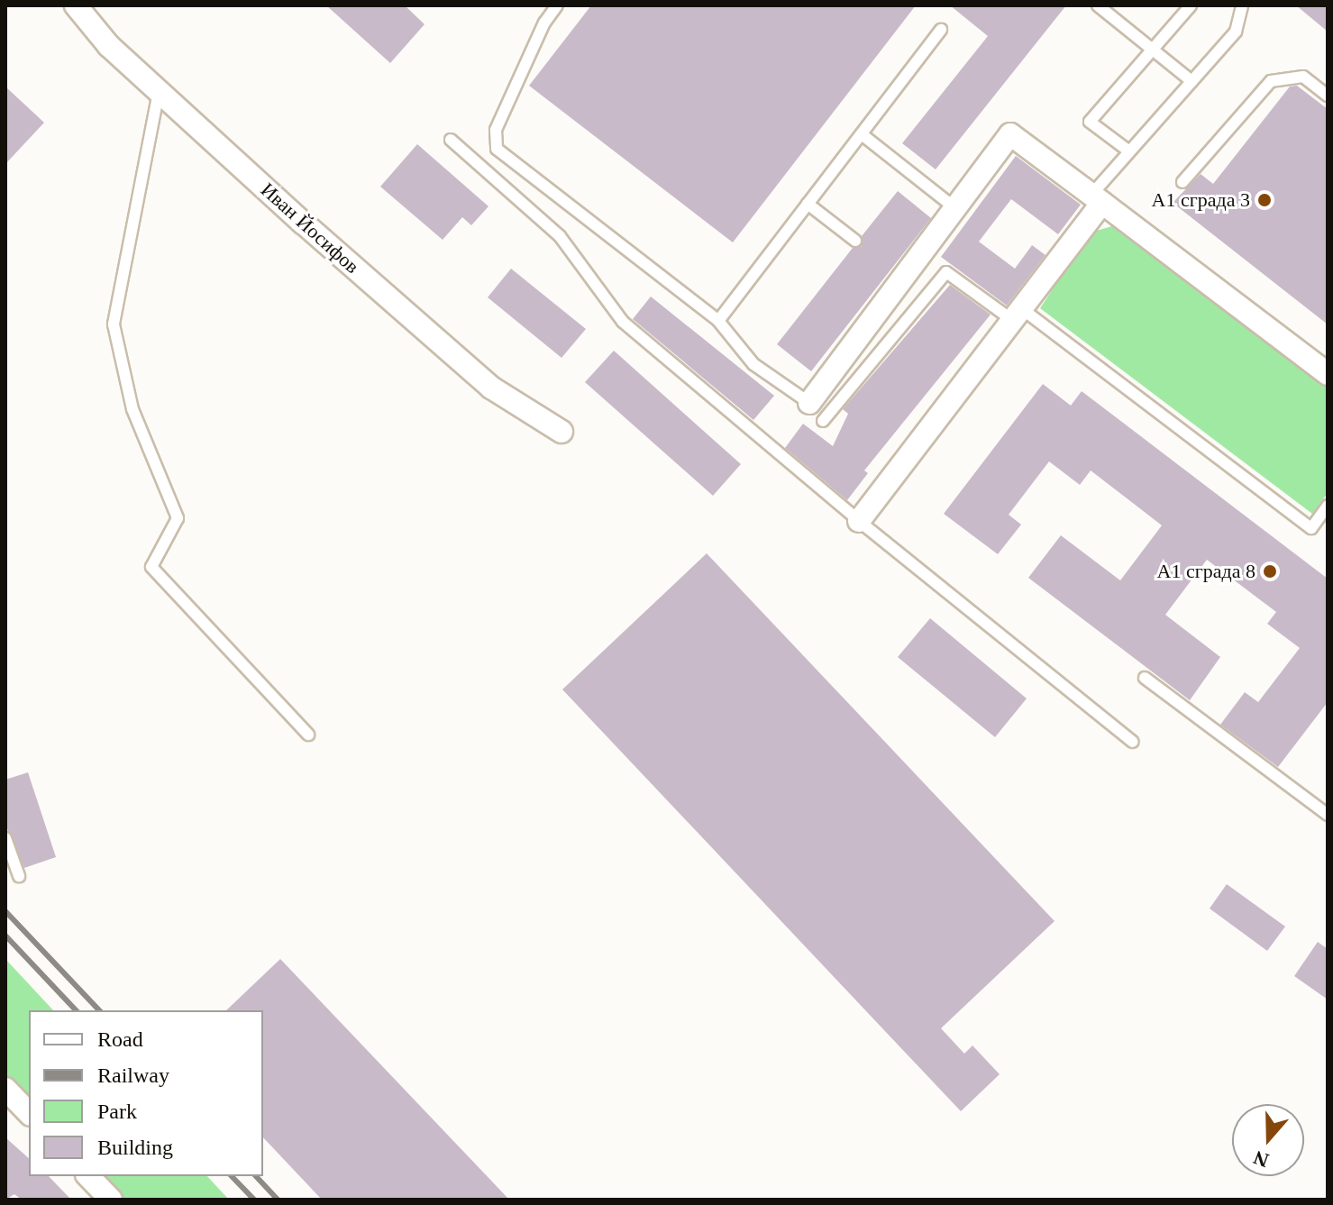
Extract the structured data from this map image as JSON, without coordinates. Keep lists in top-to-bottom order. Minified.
{"streets":{"street":["Иван Йосифов"]},"places":["А1 сграда 3","А1 сграда 8"],"legend":["Road","Railway","Park","Building"],"north":"bottom"}
